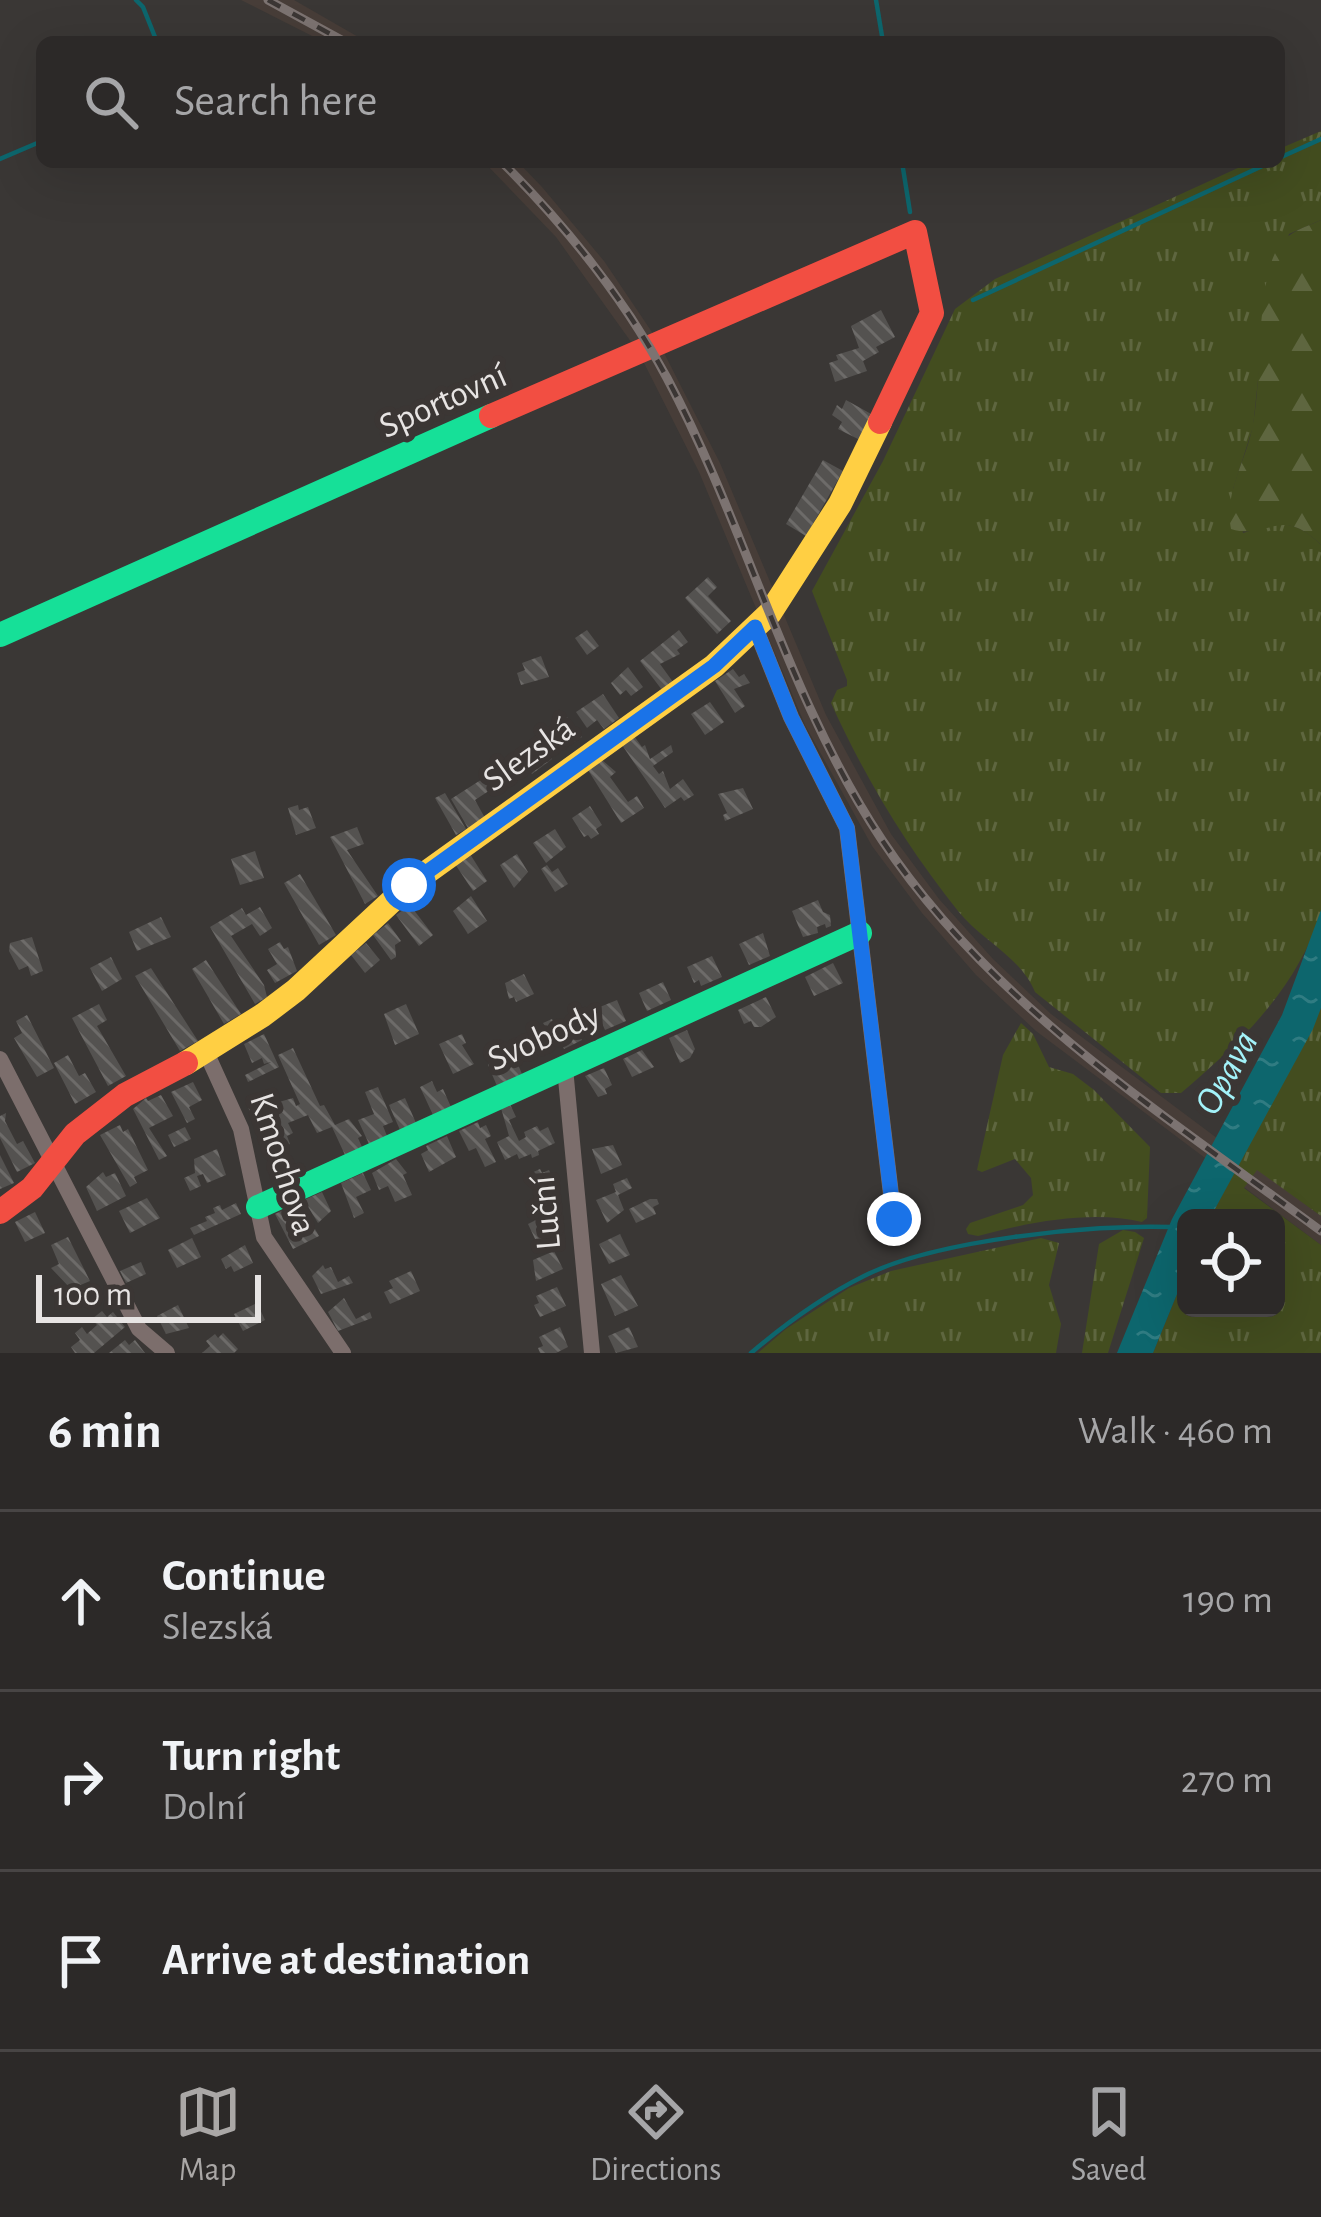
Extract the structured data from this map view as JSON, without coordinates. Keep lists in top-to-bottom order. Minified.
{"streets":{"street":["Sportovní","Slezská","Svobody","Kmochova","Luční"]},"crossings":[["Sportovní","Slezská"],["Slezská","Kmochova"],["Svobody","Kmochova"],["Svobody","Luční"]],"water":["Opava"],"scale_bar":"100 m","page":{"search":"Search here","scale":"100 m","heading":["6 min","Walk · 460 m"],"list":[["Continue","Slezská","190 m"],["Turn right","Dolní","270 m"],"Arrive at destination"],"nav":["Map","Directions","Saved"]}}
